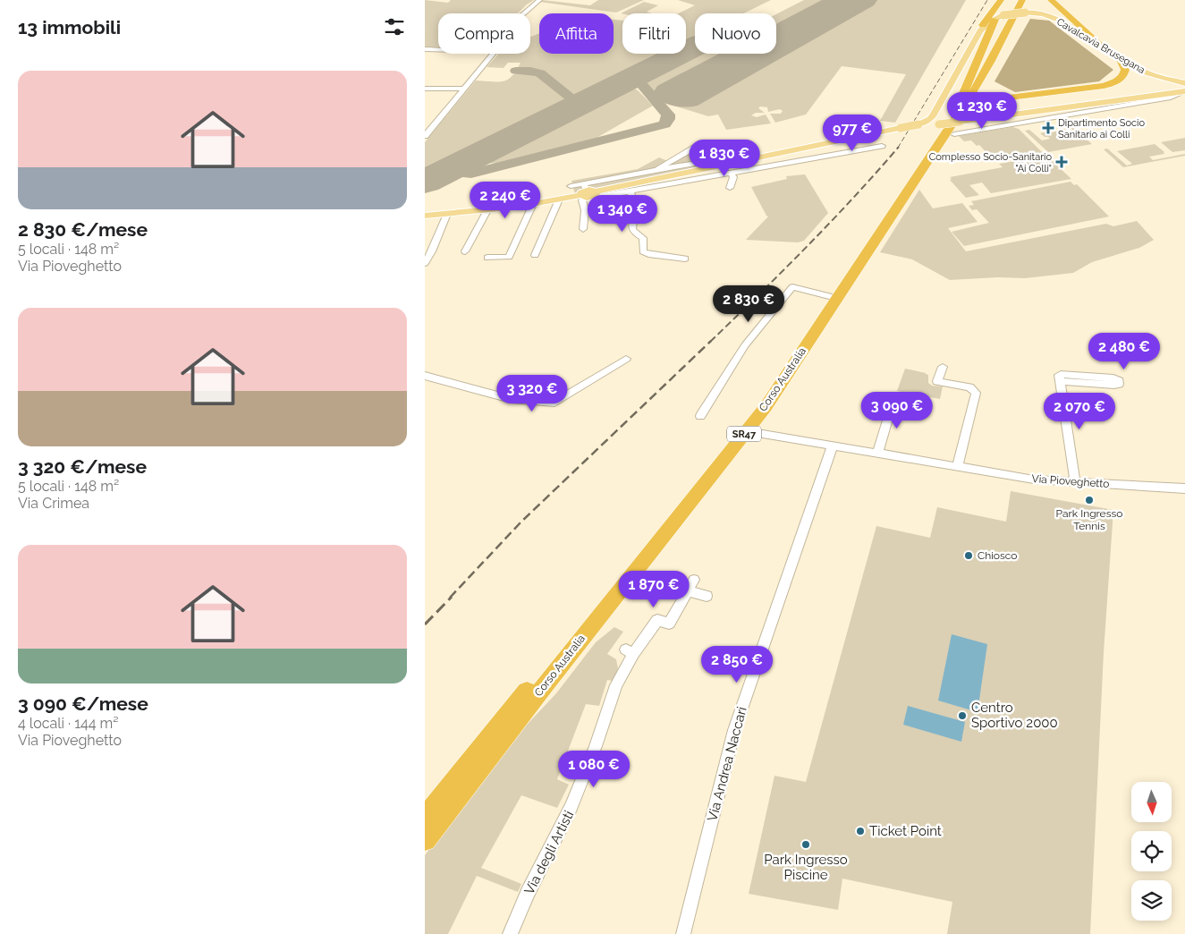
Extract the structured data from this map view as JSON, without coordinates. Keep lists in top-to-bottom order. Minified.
{"streets":{"highway":["Corso Australia","SR47"],"main road":["Cavalcavia Brusegana"],"street":["Via Pioveghetto","Via Andrea Naccari","Via degli Artisti"]},"crossings":[["Cavalcavia Brusegana","Corso Australia"],["Via Pioveghetto","Via Andrea Naccari"]],"places":{"health":["Dipartimento Socio Sanitario ai Colli","Complesso Socio-Sanitario \"Ai Colli\""],"other":["Park Ingresso Tennis","Chiosco","Centro Sportivo 2000","Ticket Point","Park Ingresso Piscine"]},"north":"bottom","page":{"heading":"13 immobili","chip":["Compra","Affitta","Filtri","Nuovo"],"list":[{"name":"2 830 €/mese","note":"5 locali · 148 m² · Via Pioveghetto"},{"name":"3 320 €/mese","note":"5 locali · 148 m² · Via Crimea"},{"name":"3 090 €/mese","note":"4 locali · 144 m² · Via Pioveghetto"}],"price":["1 230 €","977 €","1 830 €","2 240 €","1 340 €","2 830 €","2 480 €","3 320 €","3 090 €","2 070 €","1 870 €","2 850 €","1 080 €"]}}
